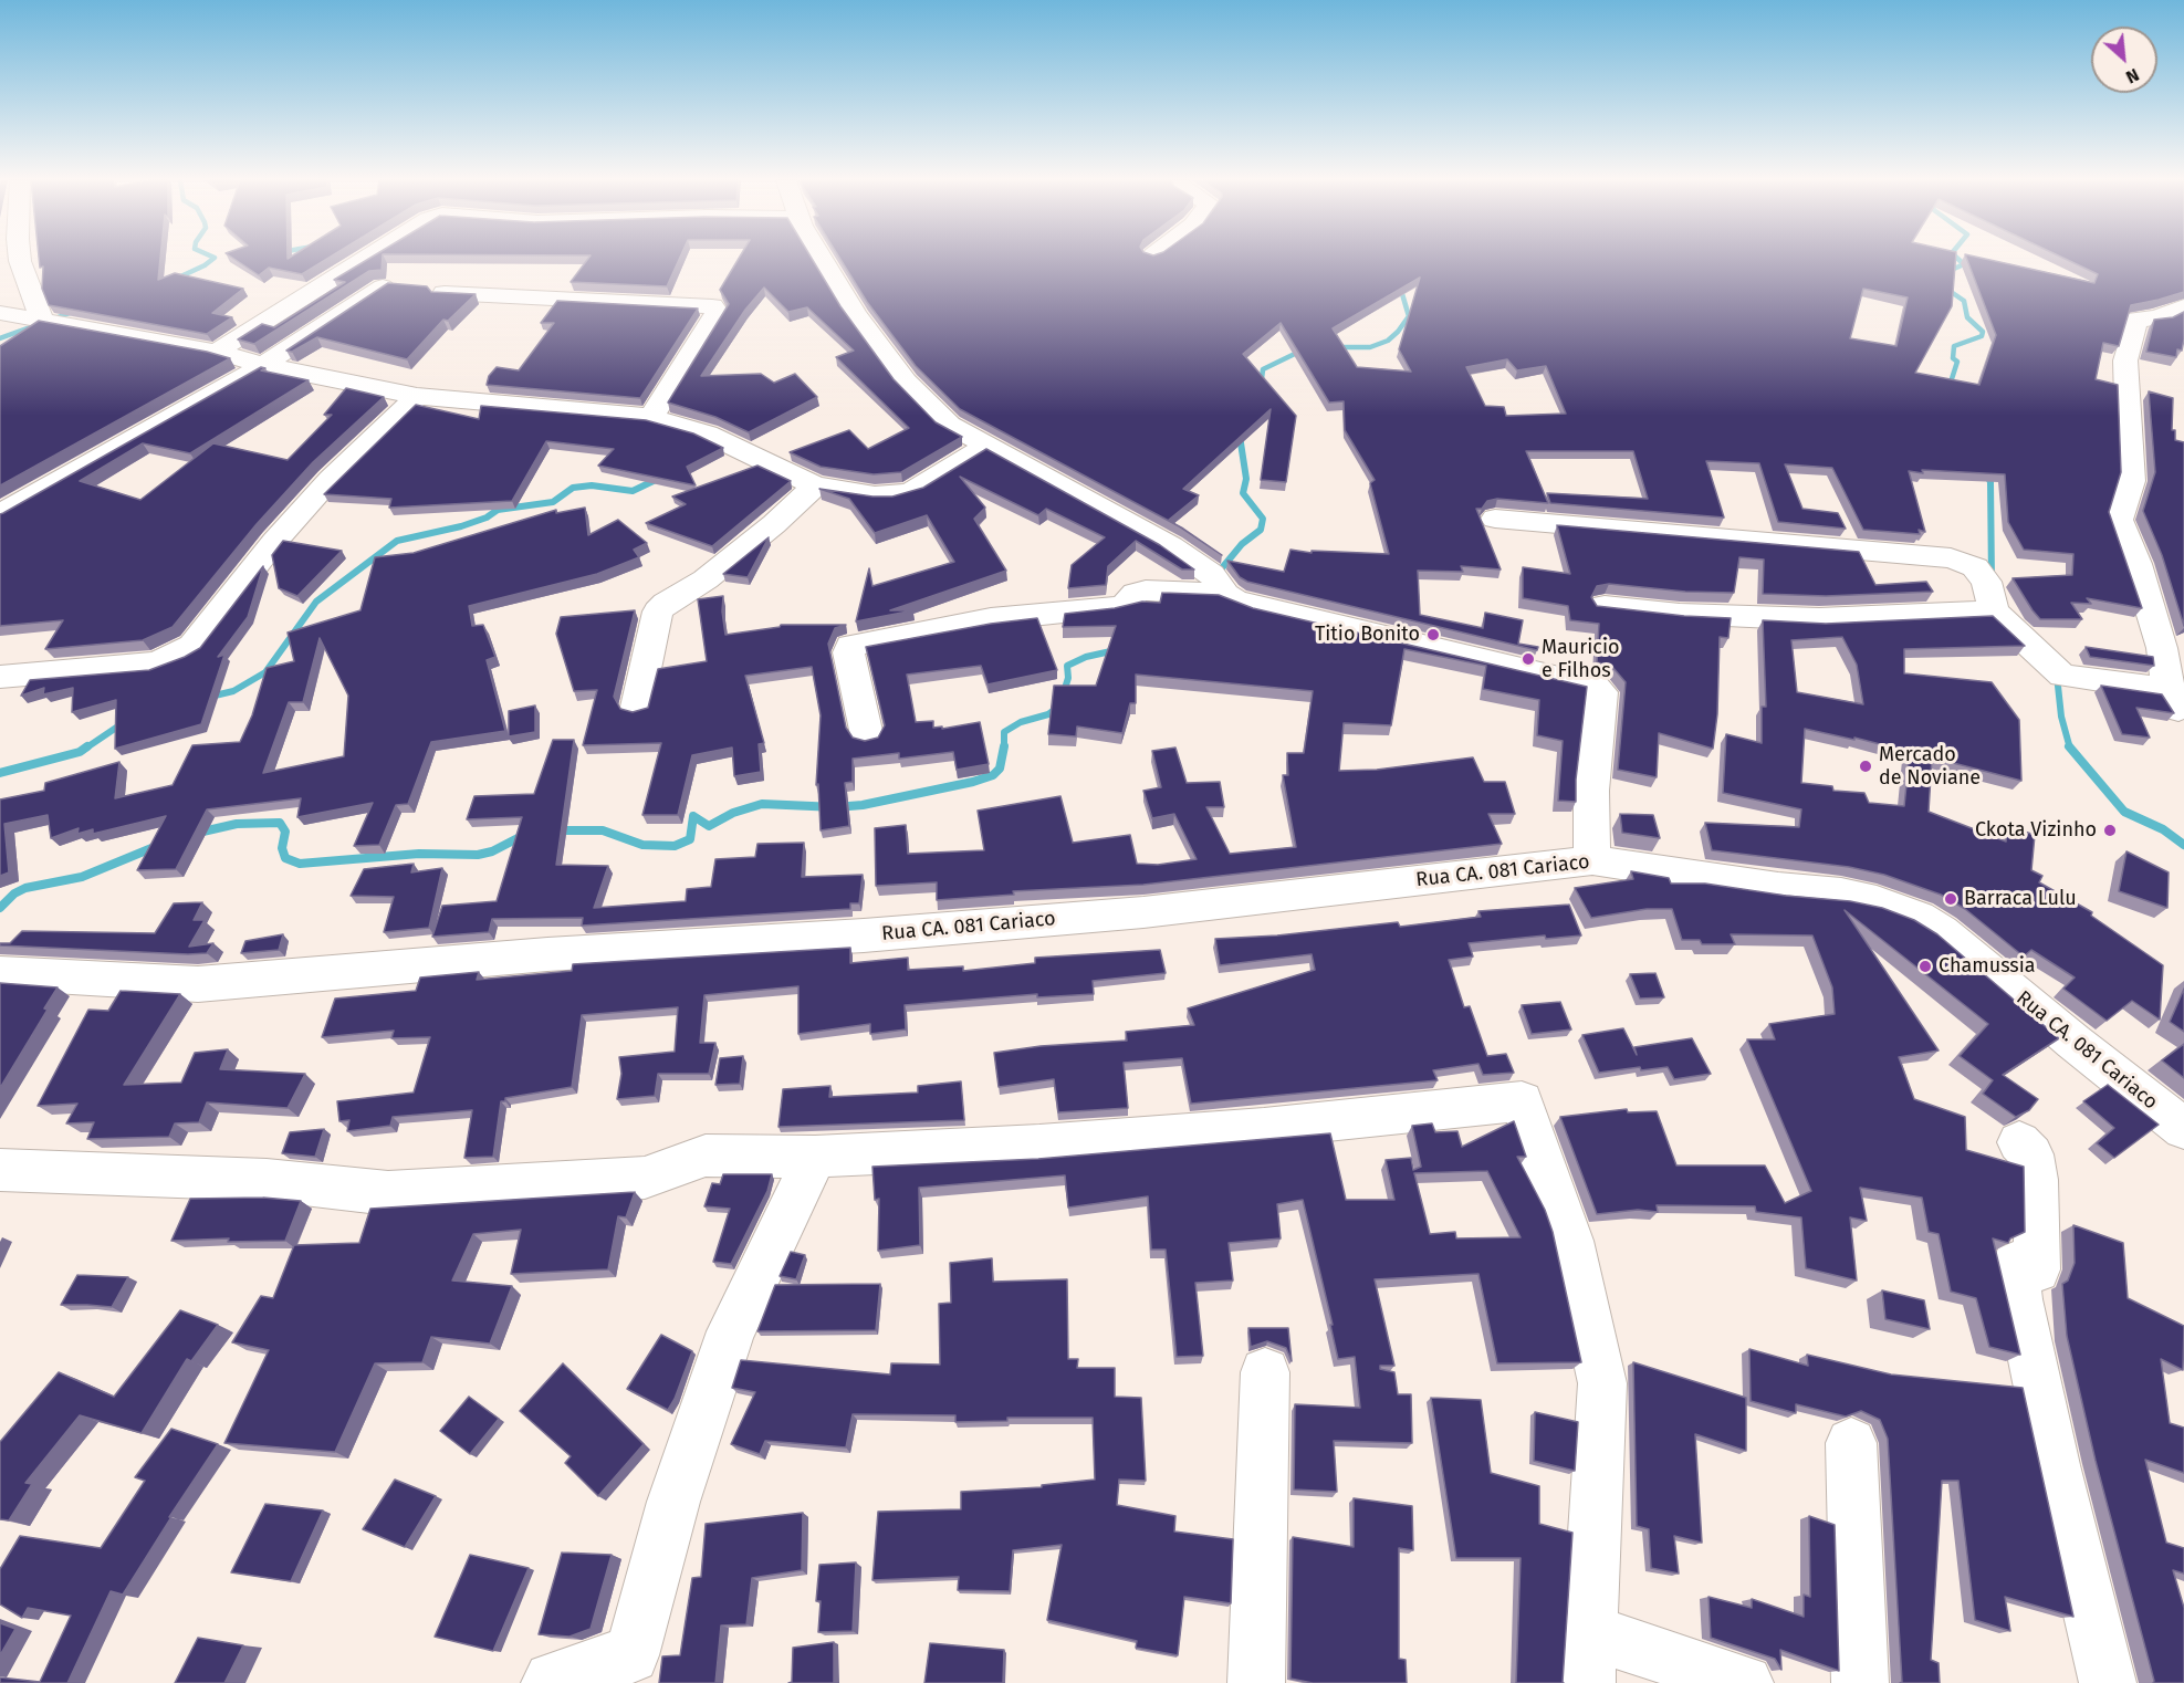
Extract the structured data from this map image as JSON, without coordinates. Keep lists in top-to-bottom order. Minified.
{"streets":{"street":["Rua CA. 081 Cariaco"]},"places":["Titio Bonito","Mauricio e Filhos","Mercado de Noviane","Ckota Vizinho","Barraca Lulu","Chamussia"],"north":"bottom right"}
